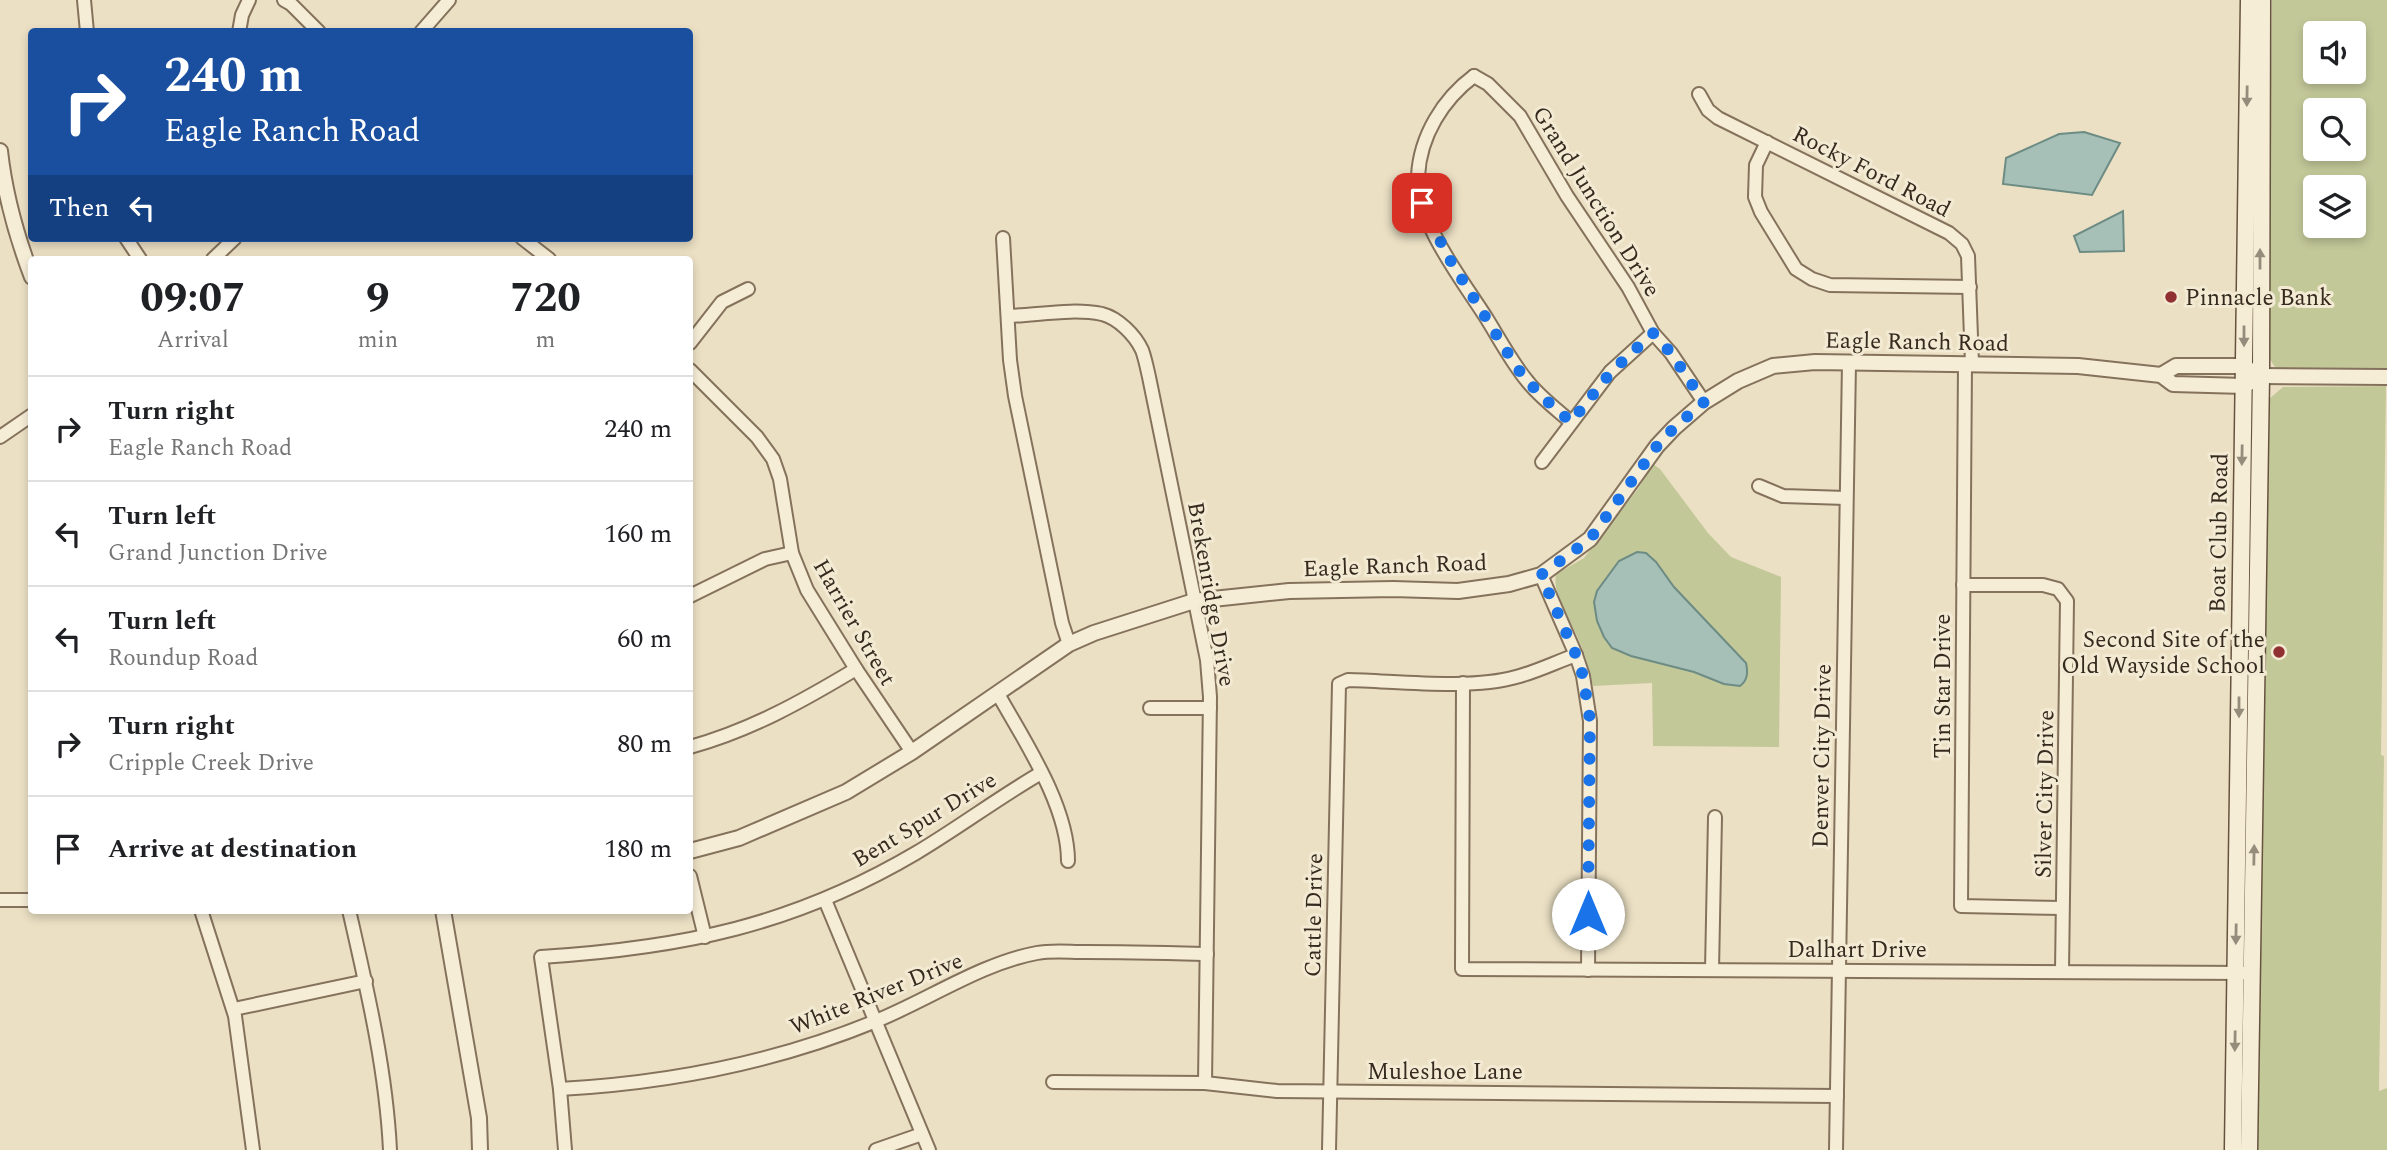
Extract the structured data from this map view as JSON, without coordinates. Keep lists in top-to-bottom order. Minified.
{"streets":{"main road":["Boat Club Road"],"street":["Rocky Ford Road","Grand Junction Drive","Eagle Ranch Road","Brekenridge Drive","Harrier Street","Tin Star Drive","Denver City Drive","Silver City Drive","Bent Spur Drive","Cattle Drive","Dalhart Drive","White River Drive","Muleshoe Lane"]},"crossings":[["Rocky Ford Road","Eagle Ranch Road"],["Rocky Ford Road","Tin Star Drive"],["Grand Junction Drive","Eagle Ranch Road"],["Eagle Ranch Road","Boat Club Road"],["Eagle Ranch Road","Brekenridge Drive"],["Eagle Ranch Road","Harrier Street"],["Eagle Ranch Road","Tin Star Drive"],["Eagle Ranch Road","Denver City Drive"],["Boat Club Road","Dalhart Drive"],["Brekenridge Drive","White River Drive"],["Brekenridge Drive","Muleshoe Lane"],["Tin Star Drive","Silver City Drive"],["Denver City Drive","Dalhart Drive"],["Denver City Drive","Muleshoe Lane"],["Silver City Drive","Dalhart Drive"],["Bent Spur Drive","White River Drive"],["Cattle Drive","Dalhart Drive"],["Cattle Drive","Muleshoe Lane"]],"places":["Pinnacle Bank","Second Site of the Old Wayside School"],"page":{"turn":["240 m","Eagle Ranch Road"],"then":"Then","eta":["09:07","Arrival","9","min","720","m"],"list":[{"name":"Turn right","note":"Eagle Ranch Road","value":"240 m"},{"name":"Turn left","note":"Grand Junction Drive","value":"160 m"},{"name":"Turn left","note":"Roundup Road","value":"60 m"},{"name":"Turn right","note":"Cripple Creek Drive","value":"80 m"},{"name":"Arrive at destination","value":"180 m"}]}}
